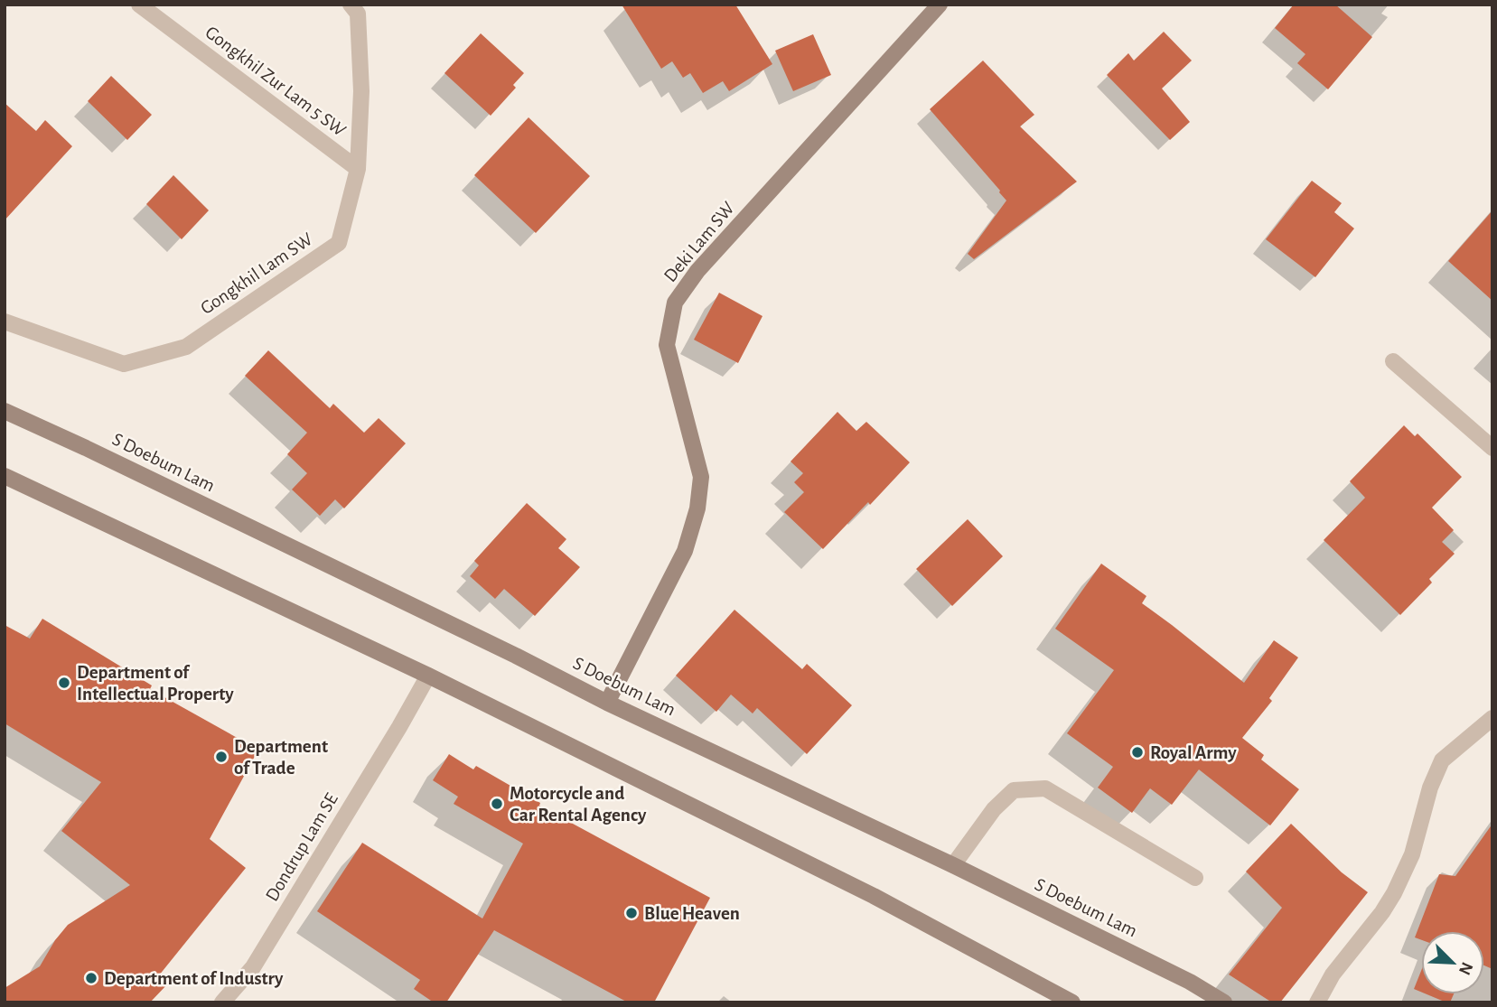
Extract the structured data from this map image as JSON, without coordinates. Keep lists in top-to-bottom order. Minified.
{"streets":{"main road":["Deki Lam SW","S Doebum Lam"],"street":["Gongkhil Zur Lam 5 SW","Gongkhil Lam SW","Dondrup Lam SE"]},"crossings":[["Gongkhil Zur Lam 5 SW","Gongkhil Lam SW"],["Deki Lam SW","S Doebum Lam"]],"places":["Department of Intellectual Property","Royal Army","Department of Trade","Motorcycle and Car Rental Agency","Blue Heaven","Department of Industry"],"north":"bottom right"}
